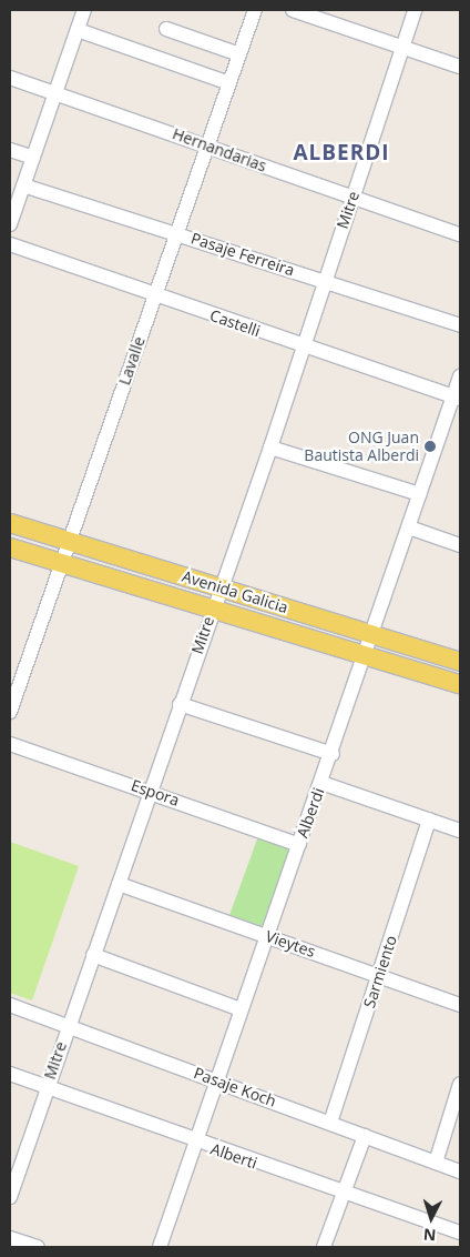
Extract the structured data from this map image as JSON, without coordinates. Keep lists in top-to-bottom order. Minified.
{"streets":{"main road":["Avenida Galicia"],"street":["Hernandarias","Mitre","Pasaje Ferreira","Castelli","Lavalle","Espora","Alberdi","Vieytes","Sarmiento","Pasaje Koch","Alberti"]},"crossings":[["Hernandarias","Mitre"],["Hernandarias","Lavalle"],["Mitre","Pasaje Ferreira"],["Mitre","Castelli"],["Mitre","Avenida Galicia"],["Mitre","Espora"],["Mitre","Vieytes"],["Mitre","Pasaje Koch"],["Mitre","Alberti"],["Pasaje Ferreira","Lavalle"],["Castelli","Lavalle"],["Castelli","Alberdi"],["Lavalle","Avenida Galicia"],["Avenida Galicia","Alberdi"],["Espora","Alberdi"],["Alberdi","Vieytes"],["Alberdi","Pasaje Koch"],["Alberdi","Alberti"],["Vieytes","Sarmiento"],["Sarmiento","Pasaje Koch"]],"districts":["ALBERDI"],"places":["ONG Juan Bautista Alberdi"],"north":"bottom"}
